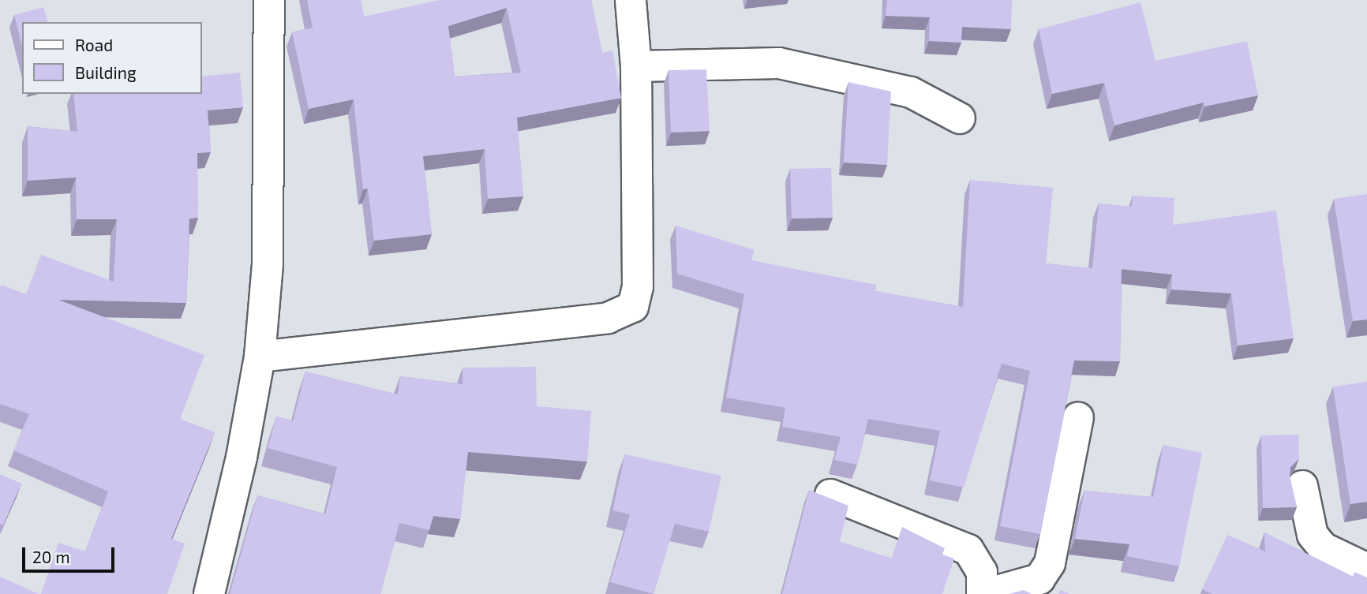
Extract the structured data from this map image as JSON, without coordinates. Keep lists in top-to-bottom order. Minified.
{"legend":["Road","Building"],"scale_bar":"20 m"}
